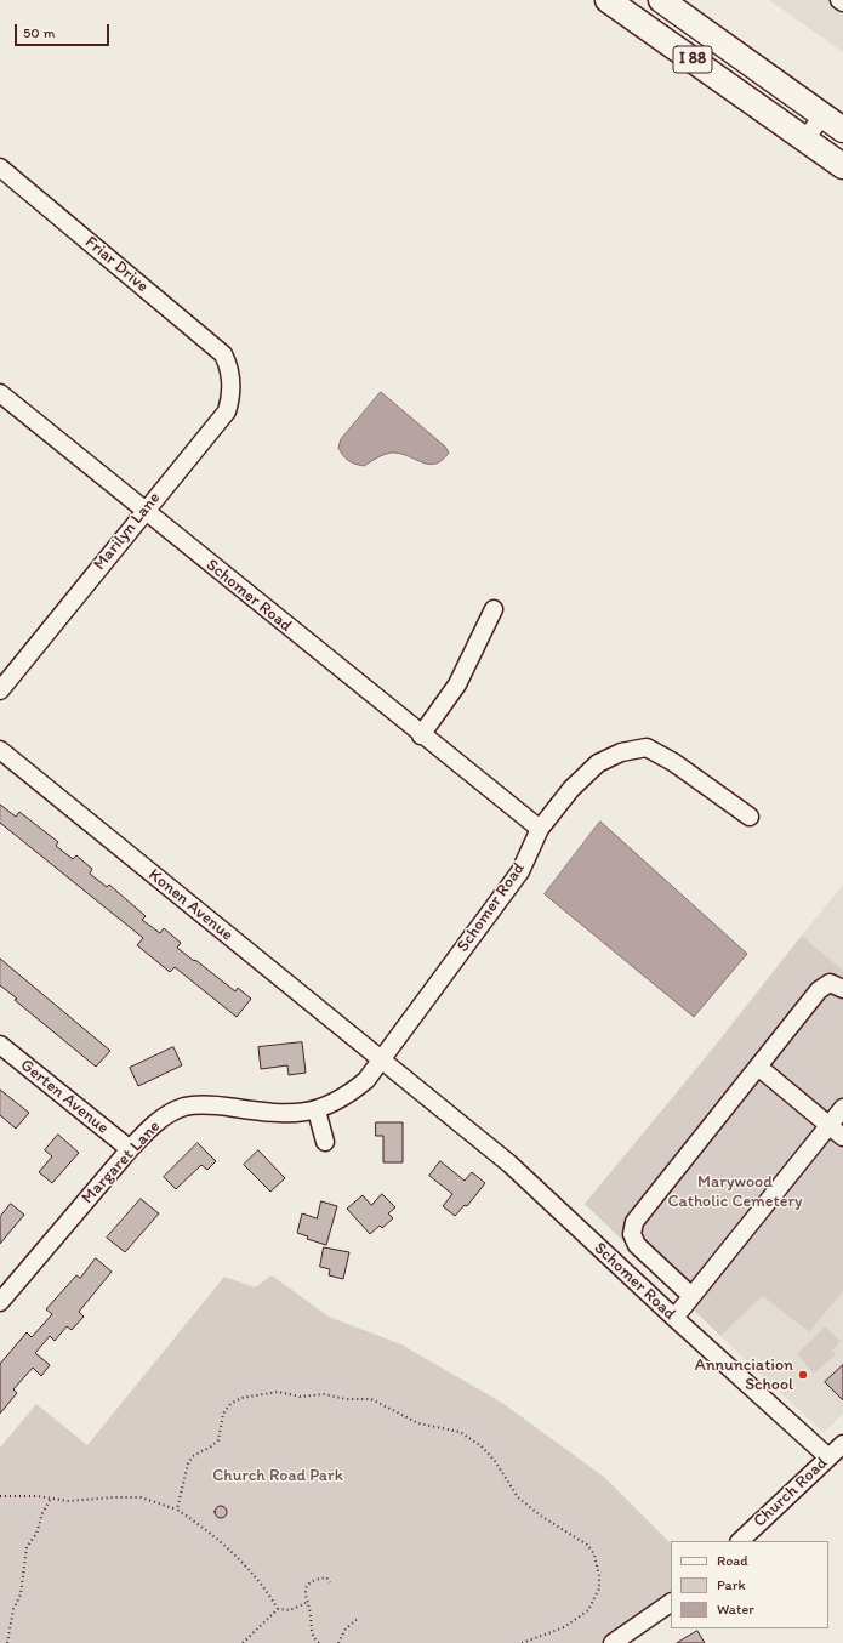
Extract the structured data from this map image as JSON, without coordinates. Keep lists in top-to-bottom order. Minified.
{"streets":{"highway":["I 88"],"street":["Friar Drive","Marilyn Lane","Schomer Road","Konen Avenue","Gerten Avenue","Margaret Lane","Church Road"]},"crossings":[["Friar Drive","Marilyn Lane"],["Marilyn Lane","Schomer Road"],["Schomer Road","Konen Avenue"],["Schomer Road","Margaret Lane"],["Schomer Road","Church Road"],["Konen Avenue","Margaret Lane"],["Gerten Avenue","Margaret Lane"]],"parks":["Marywood Catholic Cemetery","Church Road Park"],"places":["Annunciation School"],"legend":["Road","Park","Water"],"scale_bar":"50 m"}
